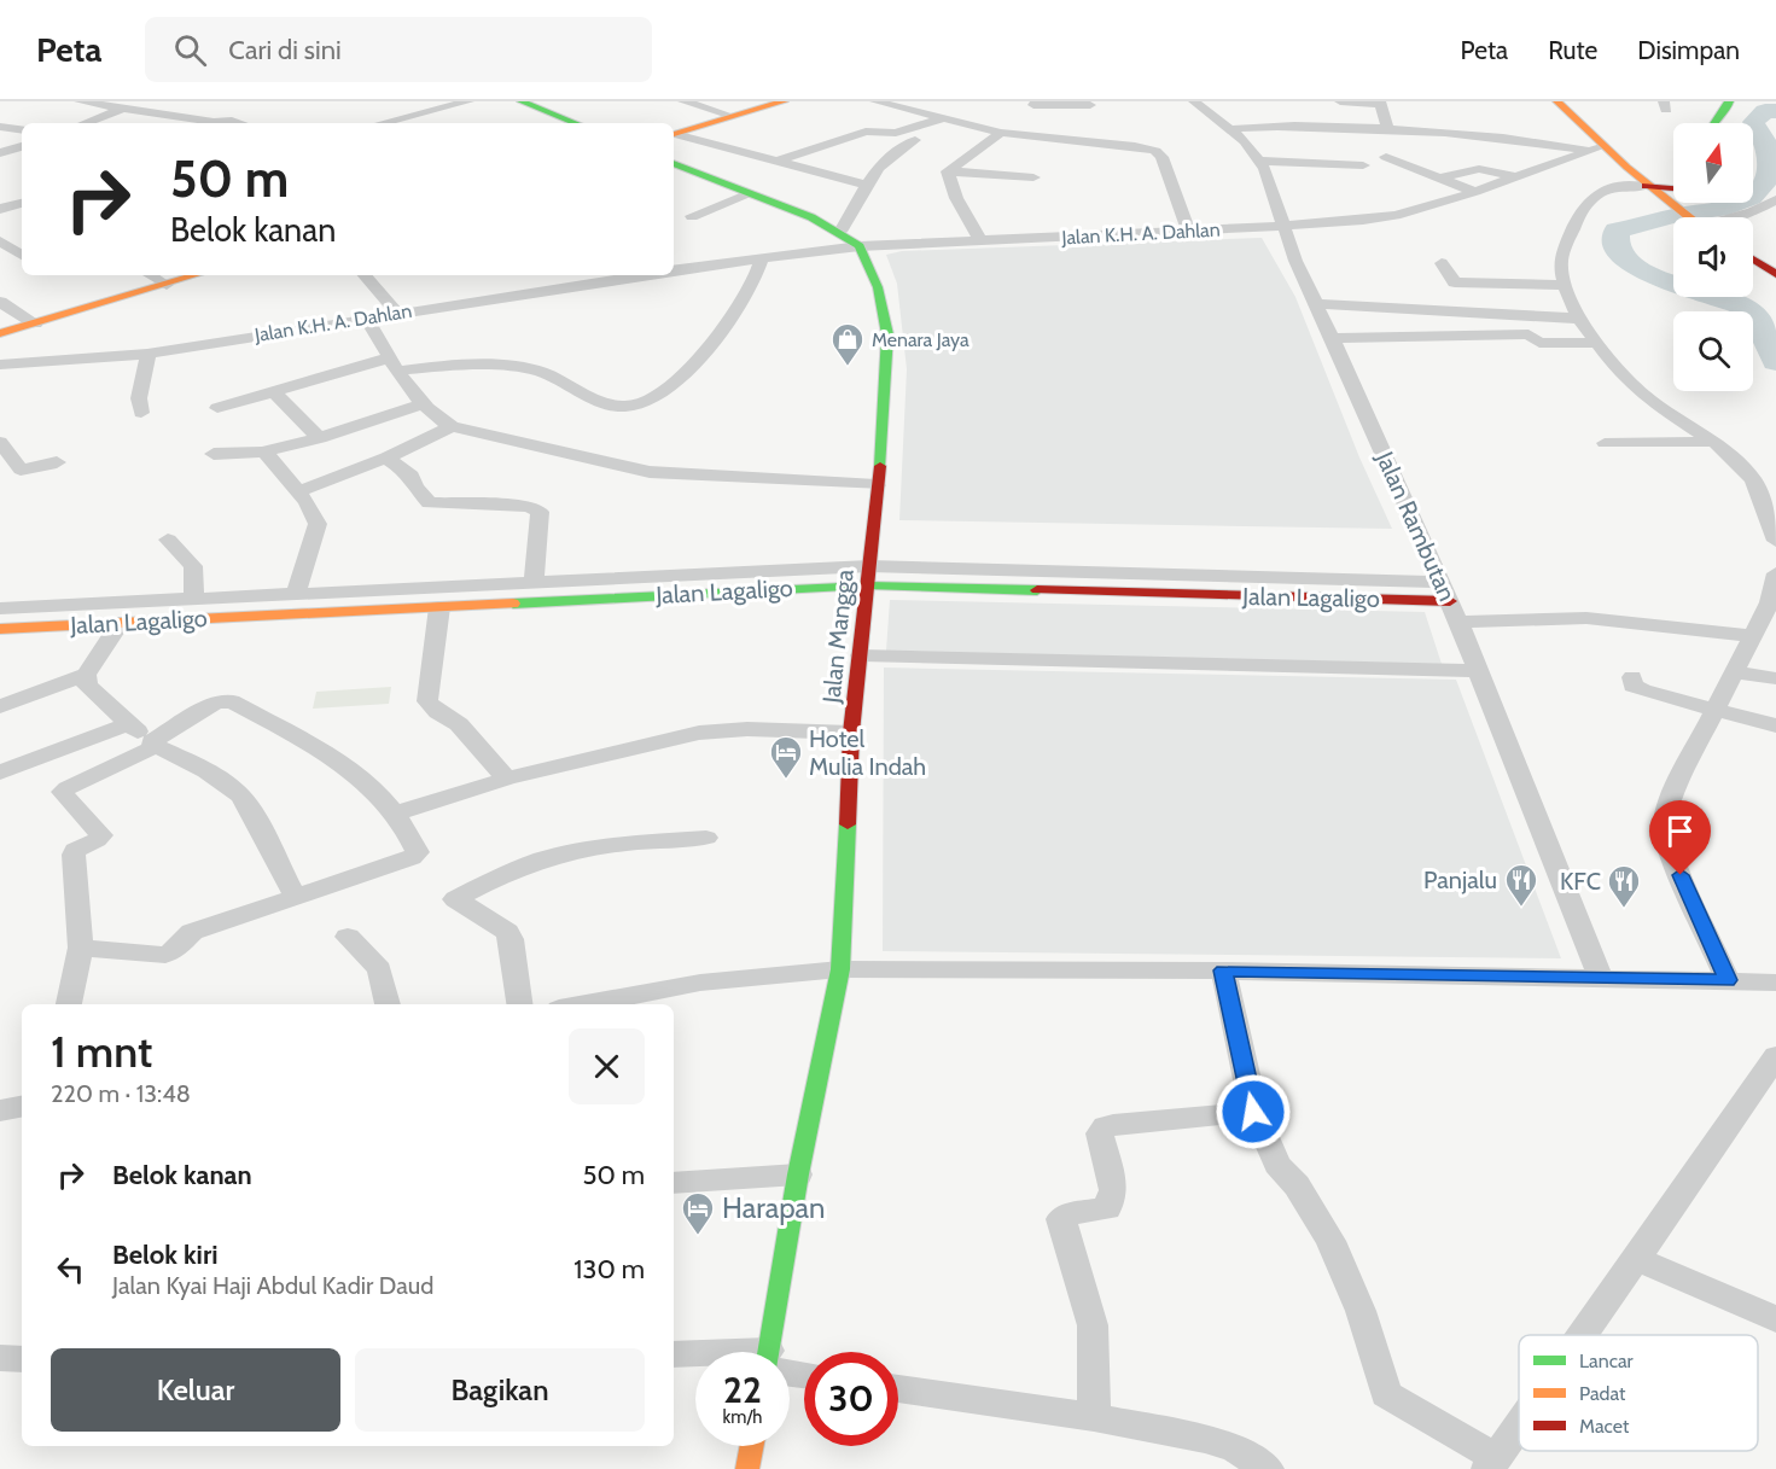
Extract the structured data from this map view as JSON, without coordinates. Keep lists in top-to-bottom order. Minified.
{"streets":{"main road":["Jalan Lagaligo","Jalan Mangga"],"street":["Jalan K.H. A. Dahlan","Jalan Rambutan"]},"crossings":[["Jalan K.H. A. Dahlan","Jalan Rambutan"],["Jalan K.H. A. Dahlan","Jalan Mangga"],["Jalan Rambutan","Jalan Lagaligo"],["Jalan Lagaligo","Jalan Mangga"]],"places":{"shop":["Menara Jaya"],"hotel":["Hotel Mulia Indah","Harapan"],"restaurant":["Panjalu","KFC"]},"legend":["Lancar","Padat","Macet"],"north":"top","page":{"header":"Peta","search":"Cari di sini","nav":["Peta","Rute","Disimpan"],"turn":["50 m","Belok kanan"],"heading":["1 mnt","220 m · 13:48"],"list":[{"name":"Belok kanan","value":"50 m"},{"name":"Belok kiri","note":"Jalan Kyai Haji Abdul Kadir Daud","value":"130 m"}],"buttons":["Keluar","Bagikan"],"speed":"22 km/h","limit":"30"}}
